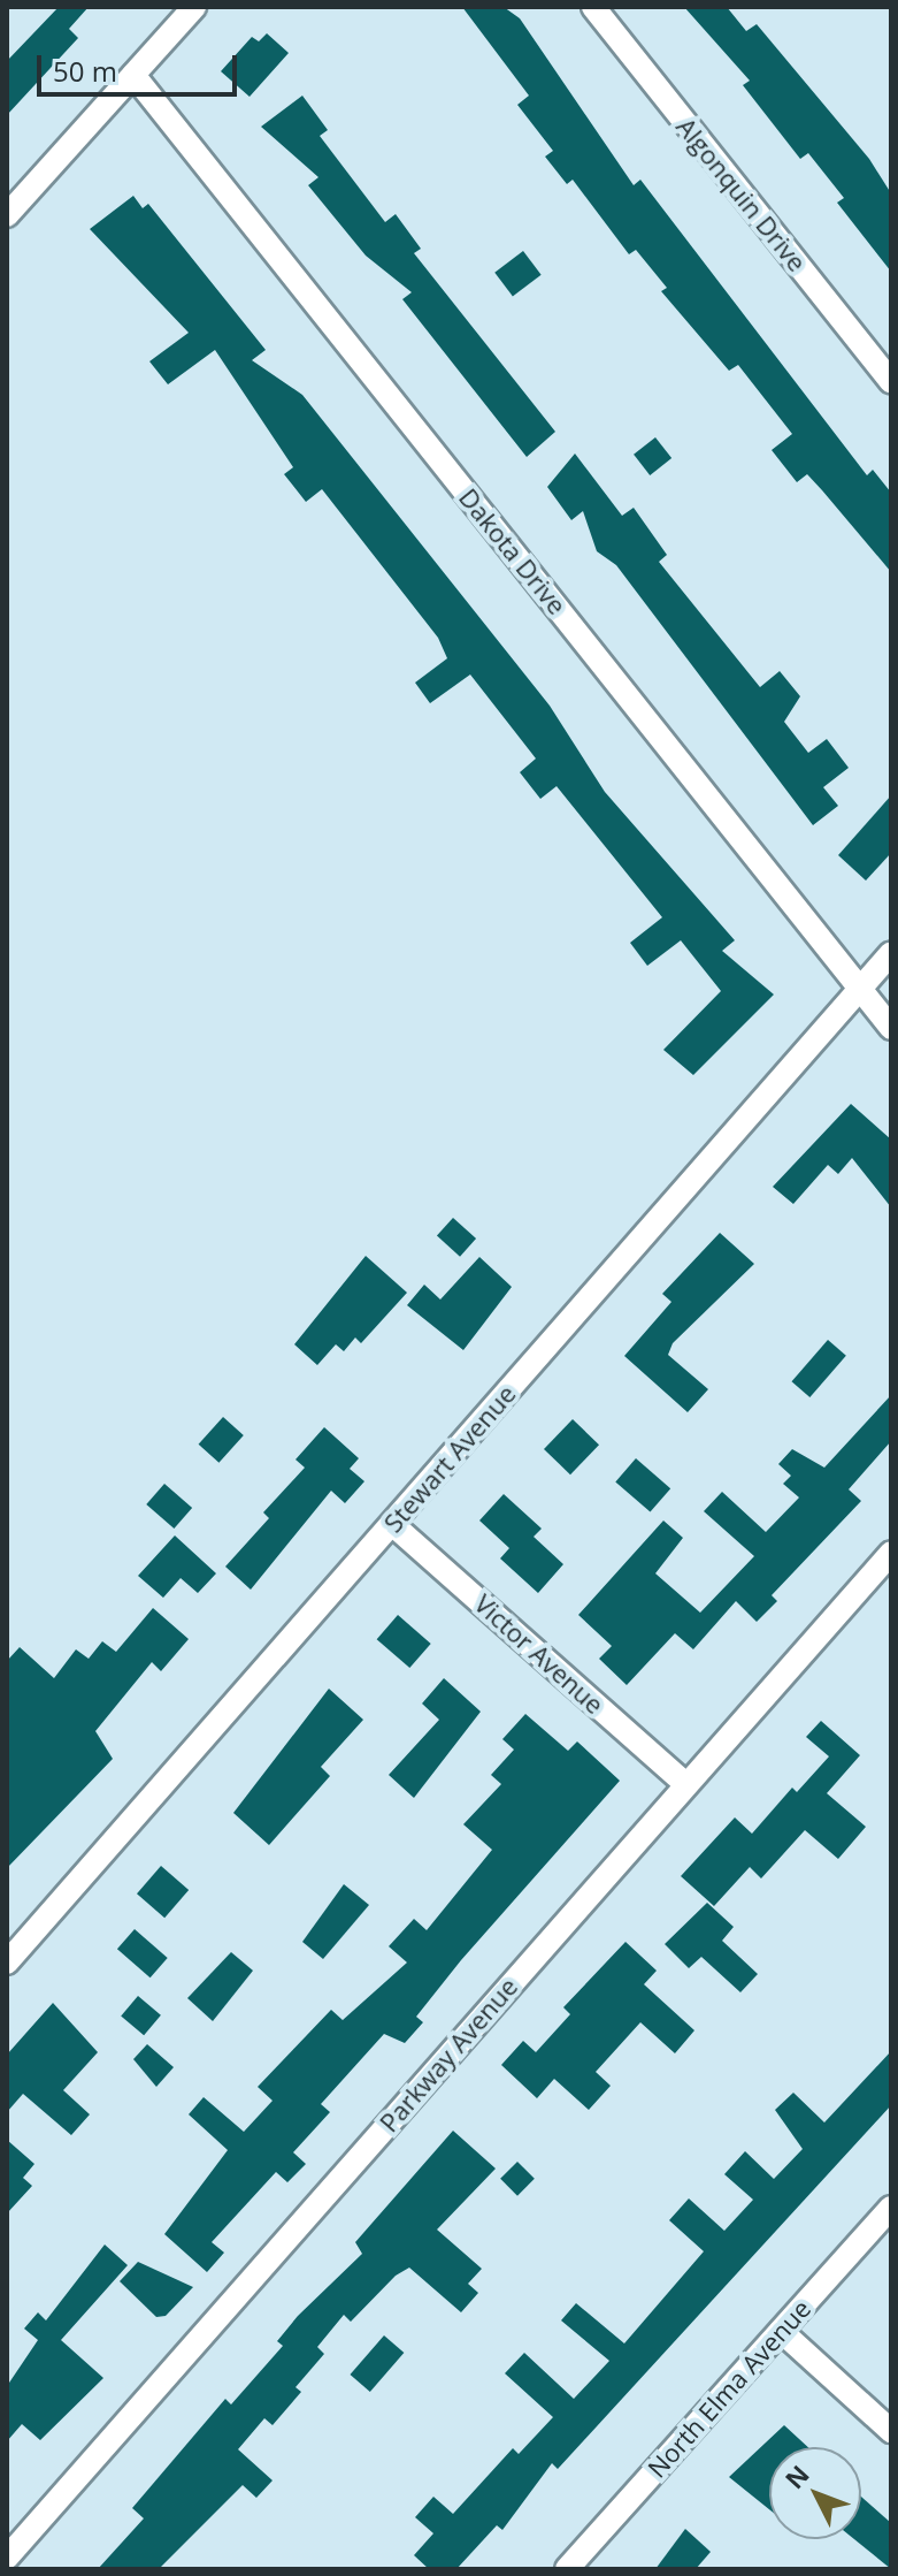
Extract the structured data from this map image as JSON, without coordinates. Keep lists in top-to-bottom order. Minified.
{"streets":{"street":["Algonquin Drive","Dakota Drive","Stewart Avenue","Victor Avenue","Parkway Avenue","North Elma Avenue"]},"crossings":[["Dakota Drive","Stewart Avenue"],["Stewart Avenue","Victor Avenue"],["Victor Avenue","Parkway Avenue"]],"scale_bar":"50 m","north":"top left"}
